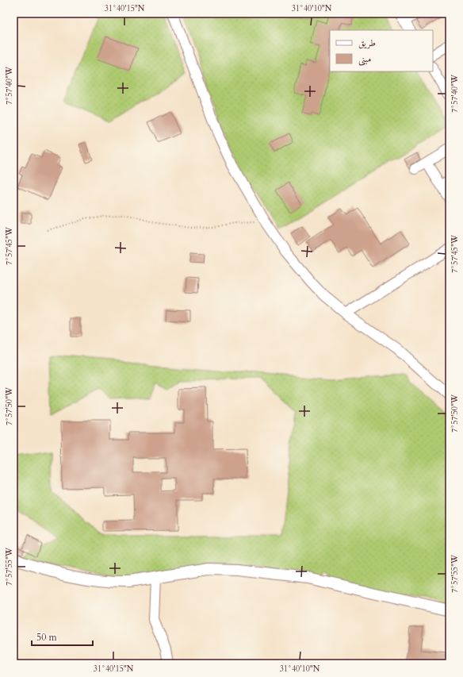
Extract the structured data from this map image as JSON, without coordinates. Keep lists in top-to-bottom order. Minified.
{"legend":["طريق","مبنى"],"scale_bar":"50 m","coordinates":["31°40'15\"N","31°40'10\"N","7°57'40\"W","7°57'45\"W","7°57'50\"W","7°57'55\"W"]}
